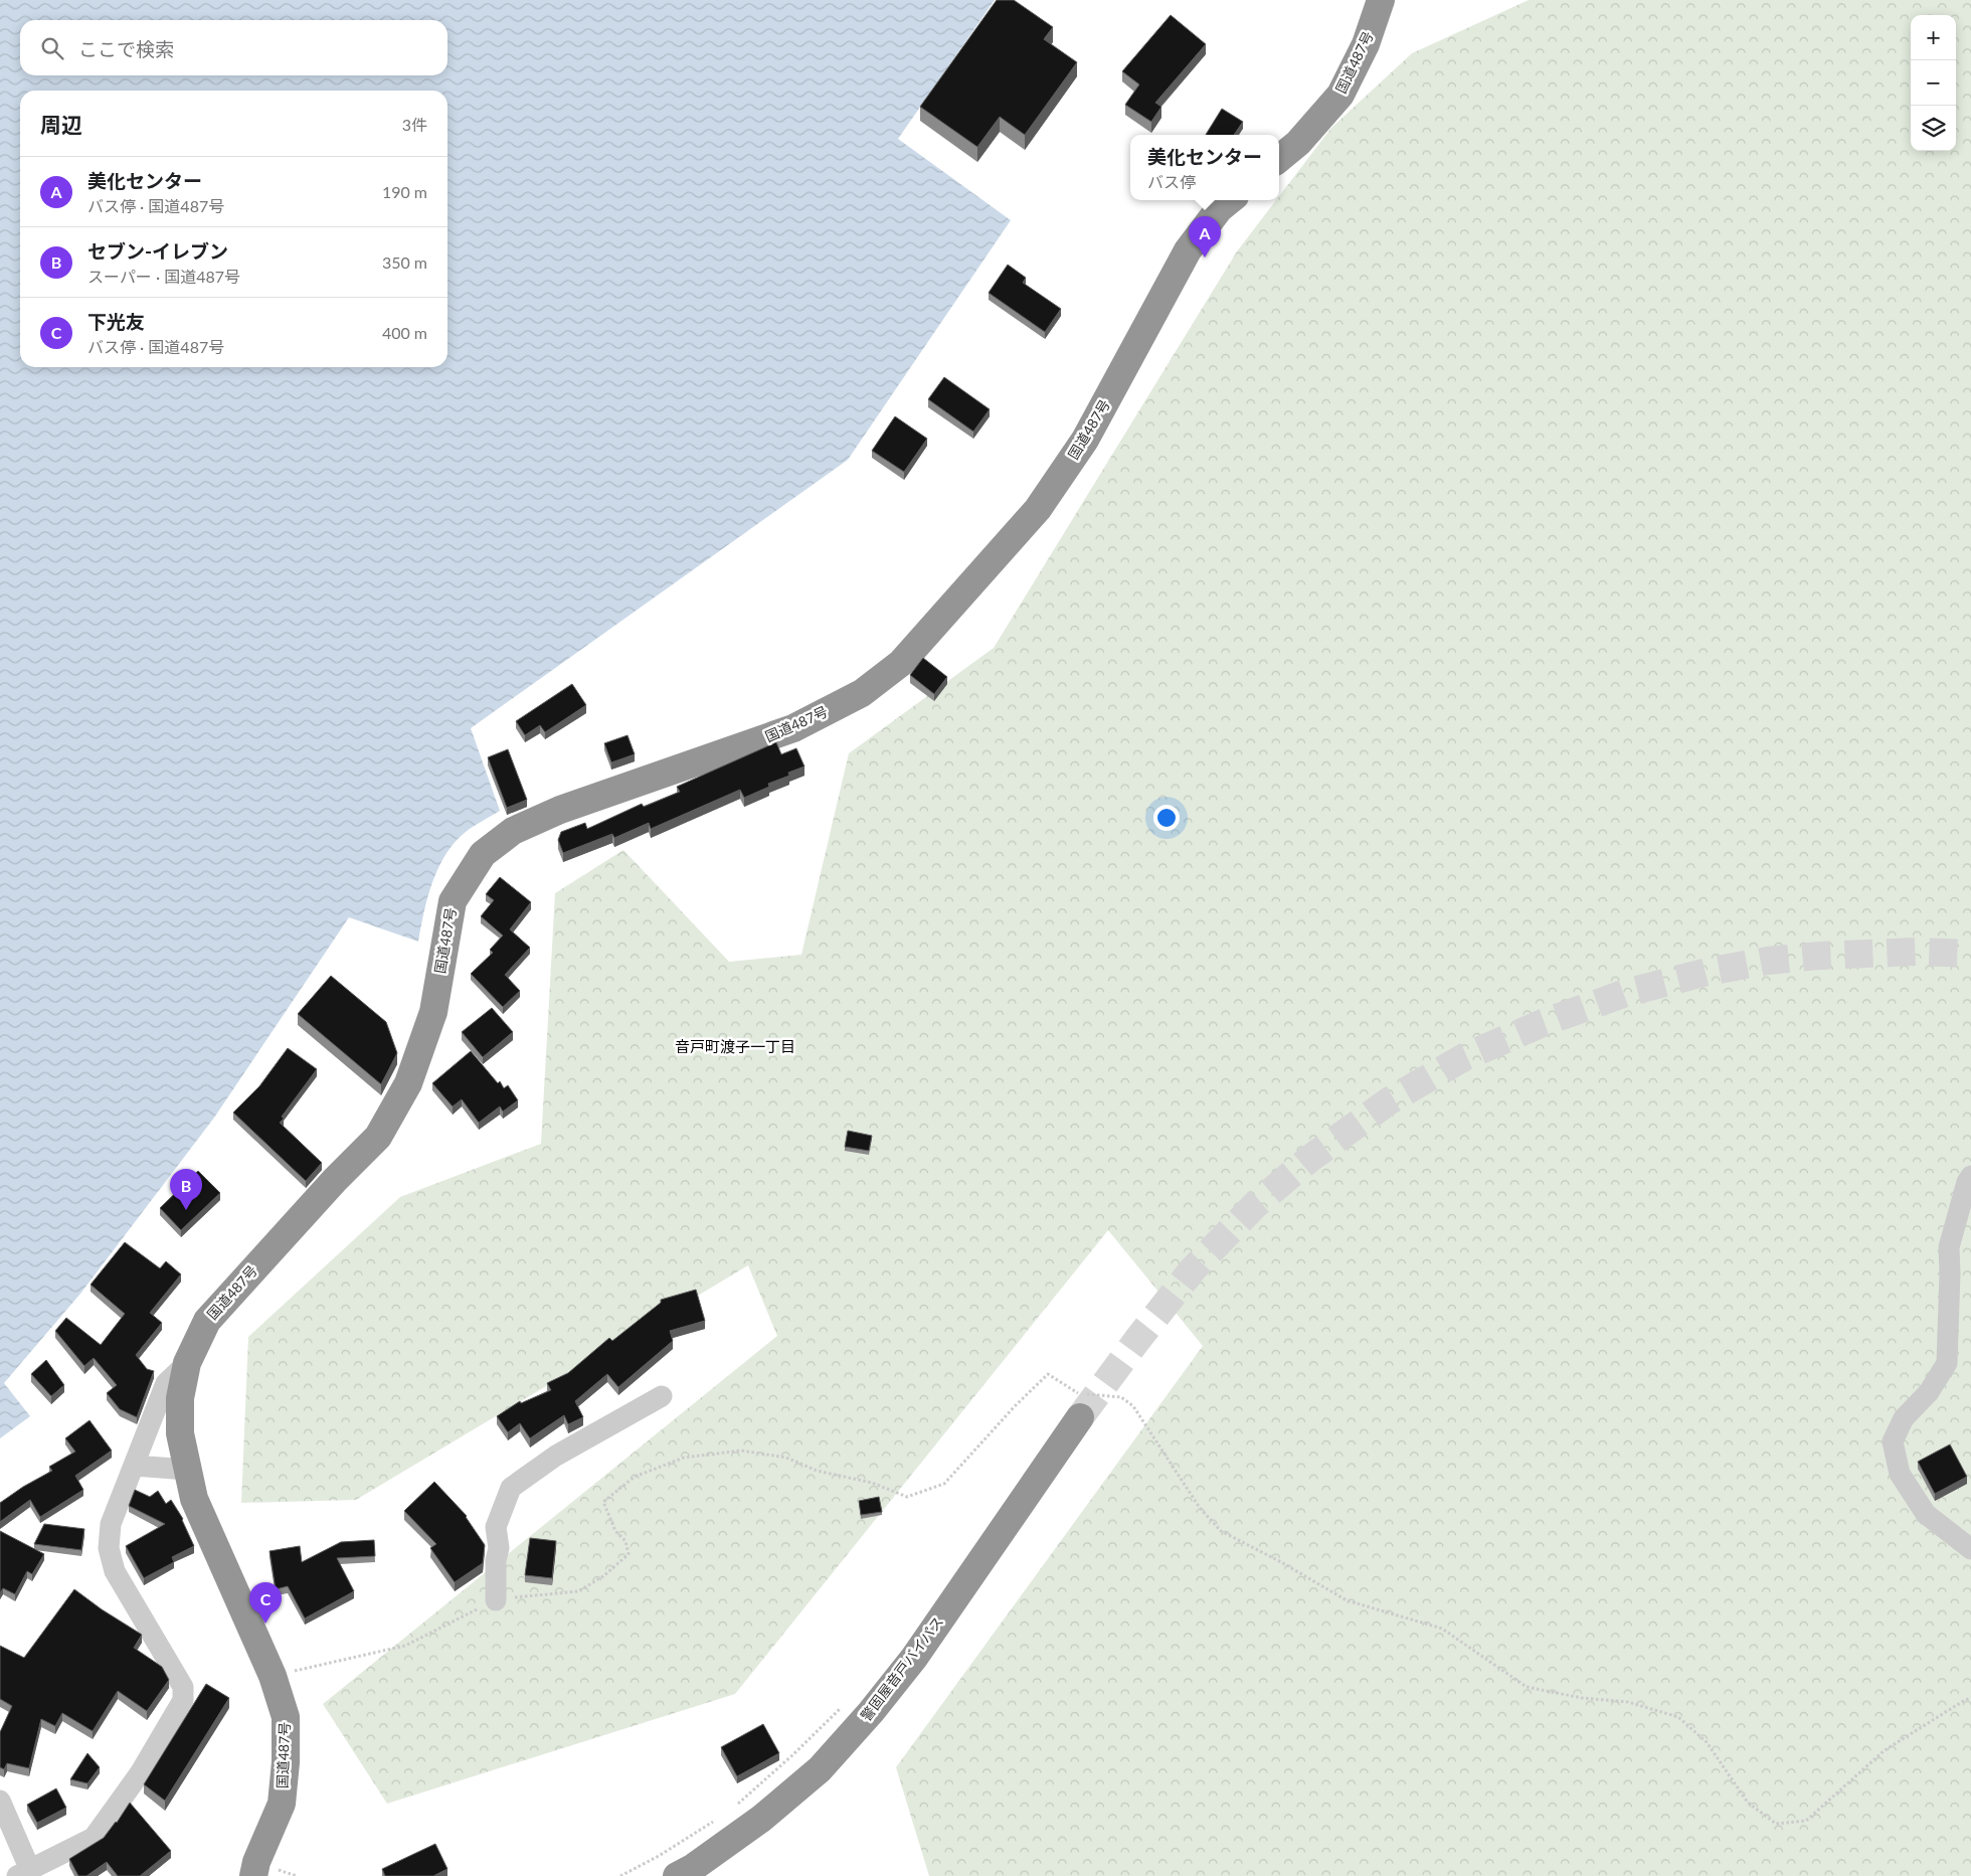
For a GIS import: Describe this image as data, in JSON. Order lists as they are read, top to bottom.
{
  "streets": {
    "highway": ["国道487号", "警固屋音戸バイパス"]
  },
  "districts": ["音戸町渡子一丁目"],
  "page": {
    "map_buttons": ["+", "−"],
    "search": "ここで検索",
    "heading": ["周辺", "3件"],
    "popup": ["美化センター", "バス停"],
    "list": [
      {
        "mark": "A",
        "name": "美化センター",
        "note": "バス停 · 国道487号",
        "value": "190 m"
      },
      {
        "mark": "B",
        "name": "セブン-イレブン",
        "note": "スーパー · 国道487号",
        "value": "350 m"
      },
      {
        "mark": "C",
        "name": "下光友",
        "note": "バス停 · 国道487号",
        "value": "400 m"
      }
    ],
    "pins": ["A", "B", "C"]
  }
}
